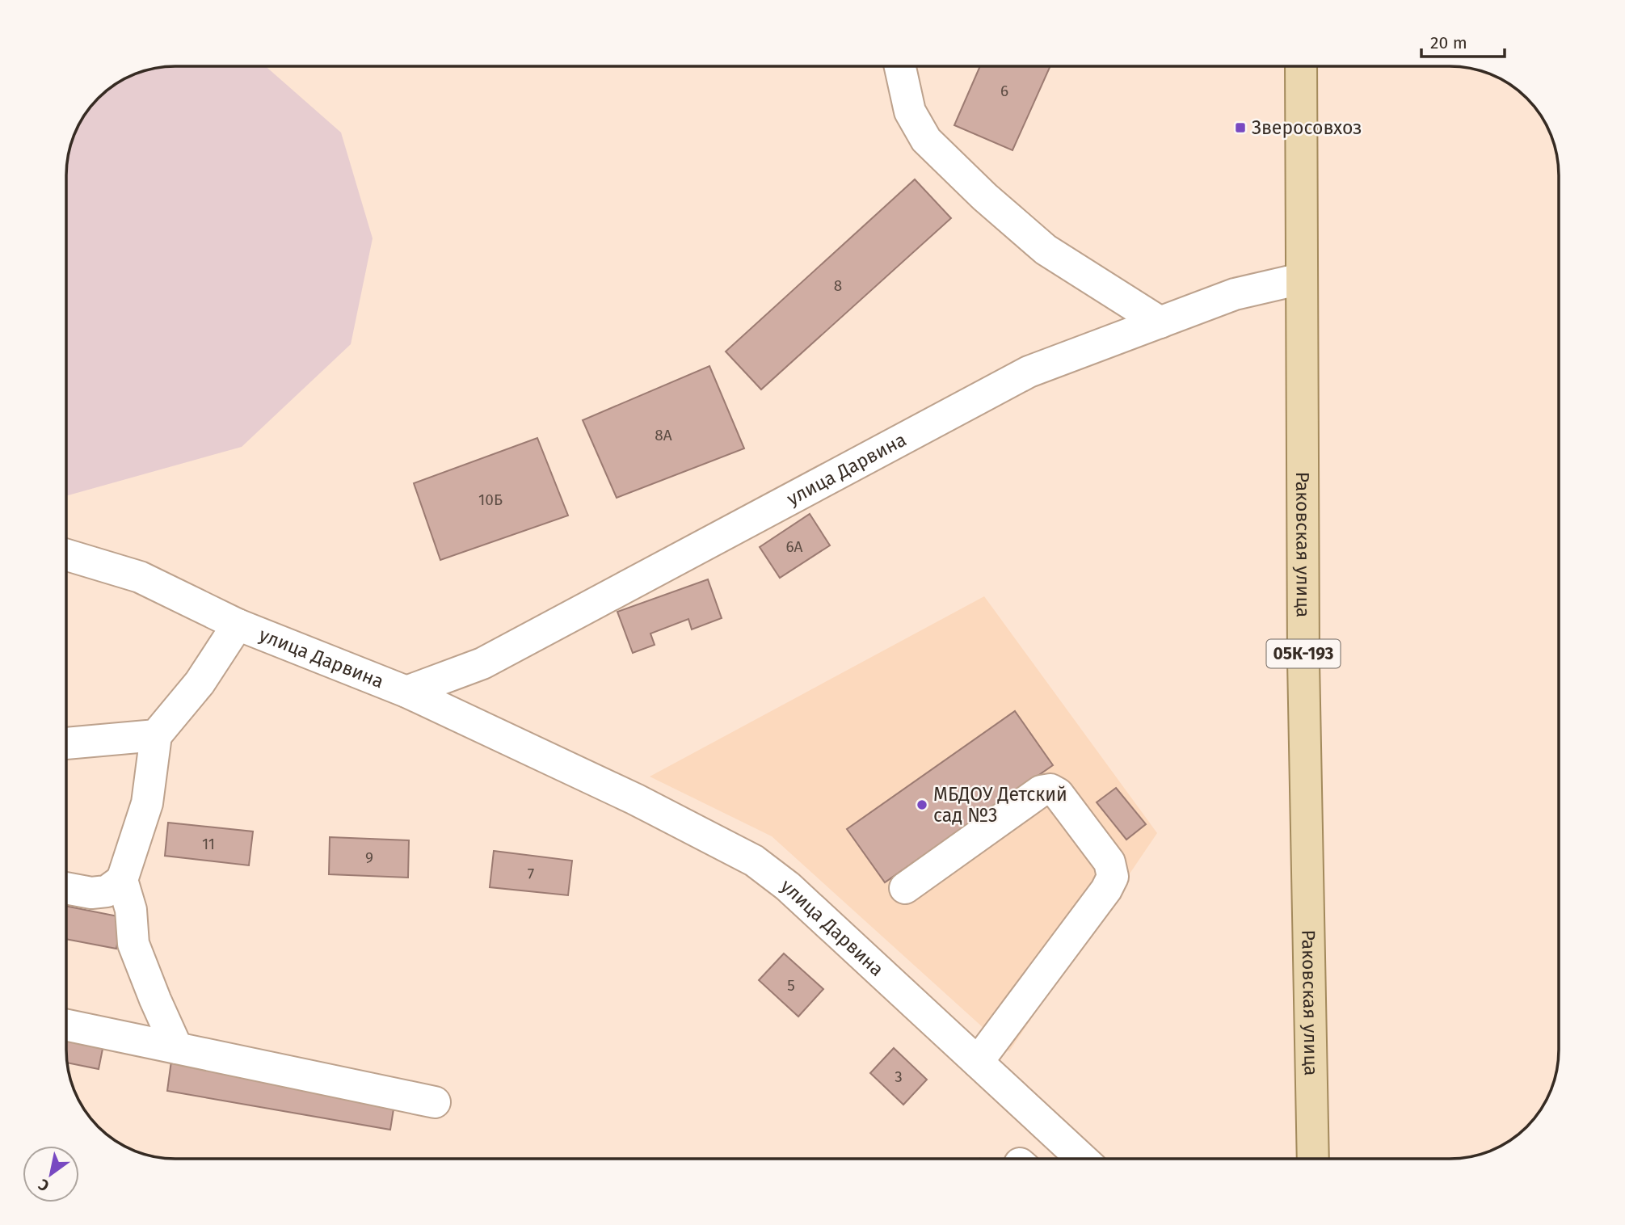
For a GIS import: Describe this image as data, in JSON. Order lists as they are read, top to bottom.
{
  "streets": {
    "main road": ["Раковская улица", "05К-193"],
    "street": ["улица Дарвина"]
  },
  "crossings": [
    ["улица Дарвина", "Раковская улица"]
  ],
  "places": {
    "transit": ["Зверосовхоз"],
    "other": ["МБДОУ Детский сад №3"]
  },
  "house_numbers": [
    "6",
    "8",
    "8А",
    "10Б",
    "6А",
    "11",
    "9",
    "7",
    "5",
    "3"
  ],
  "scale_bar": "20 m",
  "north": "bottom left"
}
